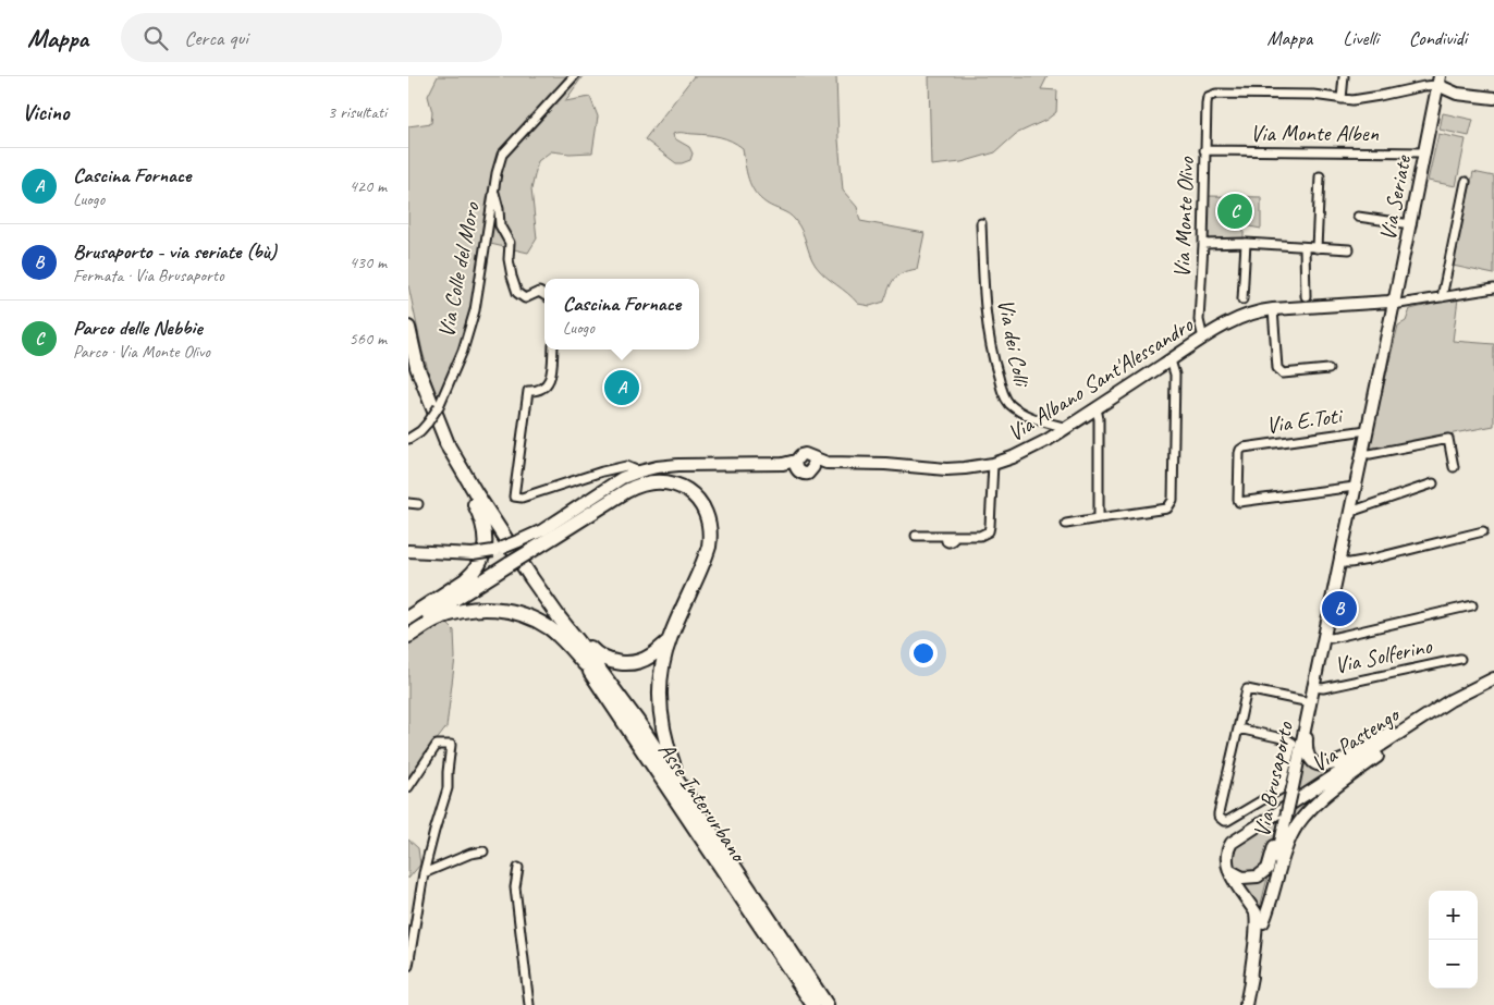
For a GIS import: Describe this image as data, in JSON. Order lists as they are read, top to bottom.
{
  "streets": {
    "highway": ["Asse Interurbano"],
    "street": [
      "Via Monte Alben",
      "Via Seriate",
      "Via Monte Olivo",
      "Via Colle del Moro",
      "Via dei Colli",
      "Via Albano Sant'Alessandro",
      "Via E.Toti",
      "Via Solferino",
      "Via Pastengo",
      "Via Brusaporto"
    ]
  },
  "crossings": [
    ["Via Monte Alben", "Via Seriate"],
    ["Via Monte Alben", "Via Monte Olivo"],
    ["Via Seriate", "Via Albano Sant'Alessandro"],
    ["Via Seriate", "Via Brusaporto"],
    ["Via Monte Olivo", "Via Albano Sant'Alessandro"],
    ["Via dei Colli", "Via Albano Sant'Alessandro"],
    ["Via E.Toti", "Via Brusaporto"],
    ["Via Solferino", "Via Brusaporto"]
  ],
  "page": {
    "header": "Mappa",
    "search": "Cerca qui",
    "nav": ["Mappa", "Livelli", "Condividi"],
    "heading": ["Vicino", "3 risultati"],
    "list": [
      {
        "mark": "A",
        "name": "Cascina Fornace",
        "note": "Luogo",
        "value": "420 m"
      },
      {
        "mark": "B",
        "name": "Brusaporto - via seriate (bù)",
        "note": "Fermata · Via Brusaporto",
        "value": "430 m"
      },
      {
        "mark": "C",
        "name": "Parco delle Nebbie",
        "note": "Parco · Via Monte Olivo",
        "value": "560 m"
      }
    ],
    "pins": ["C", "A", "B"],
    "popup": ["Cascina Fornace", "Luogo"],
    "map_buttons": ["+", "−"]
  }
}
